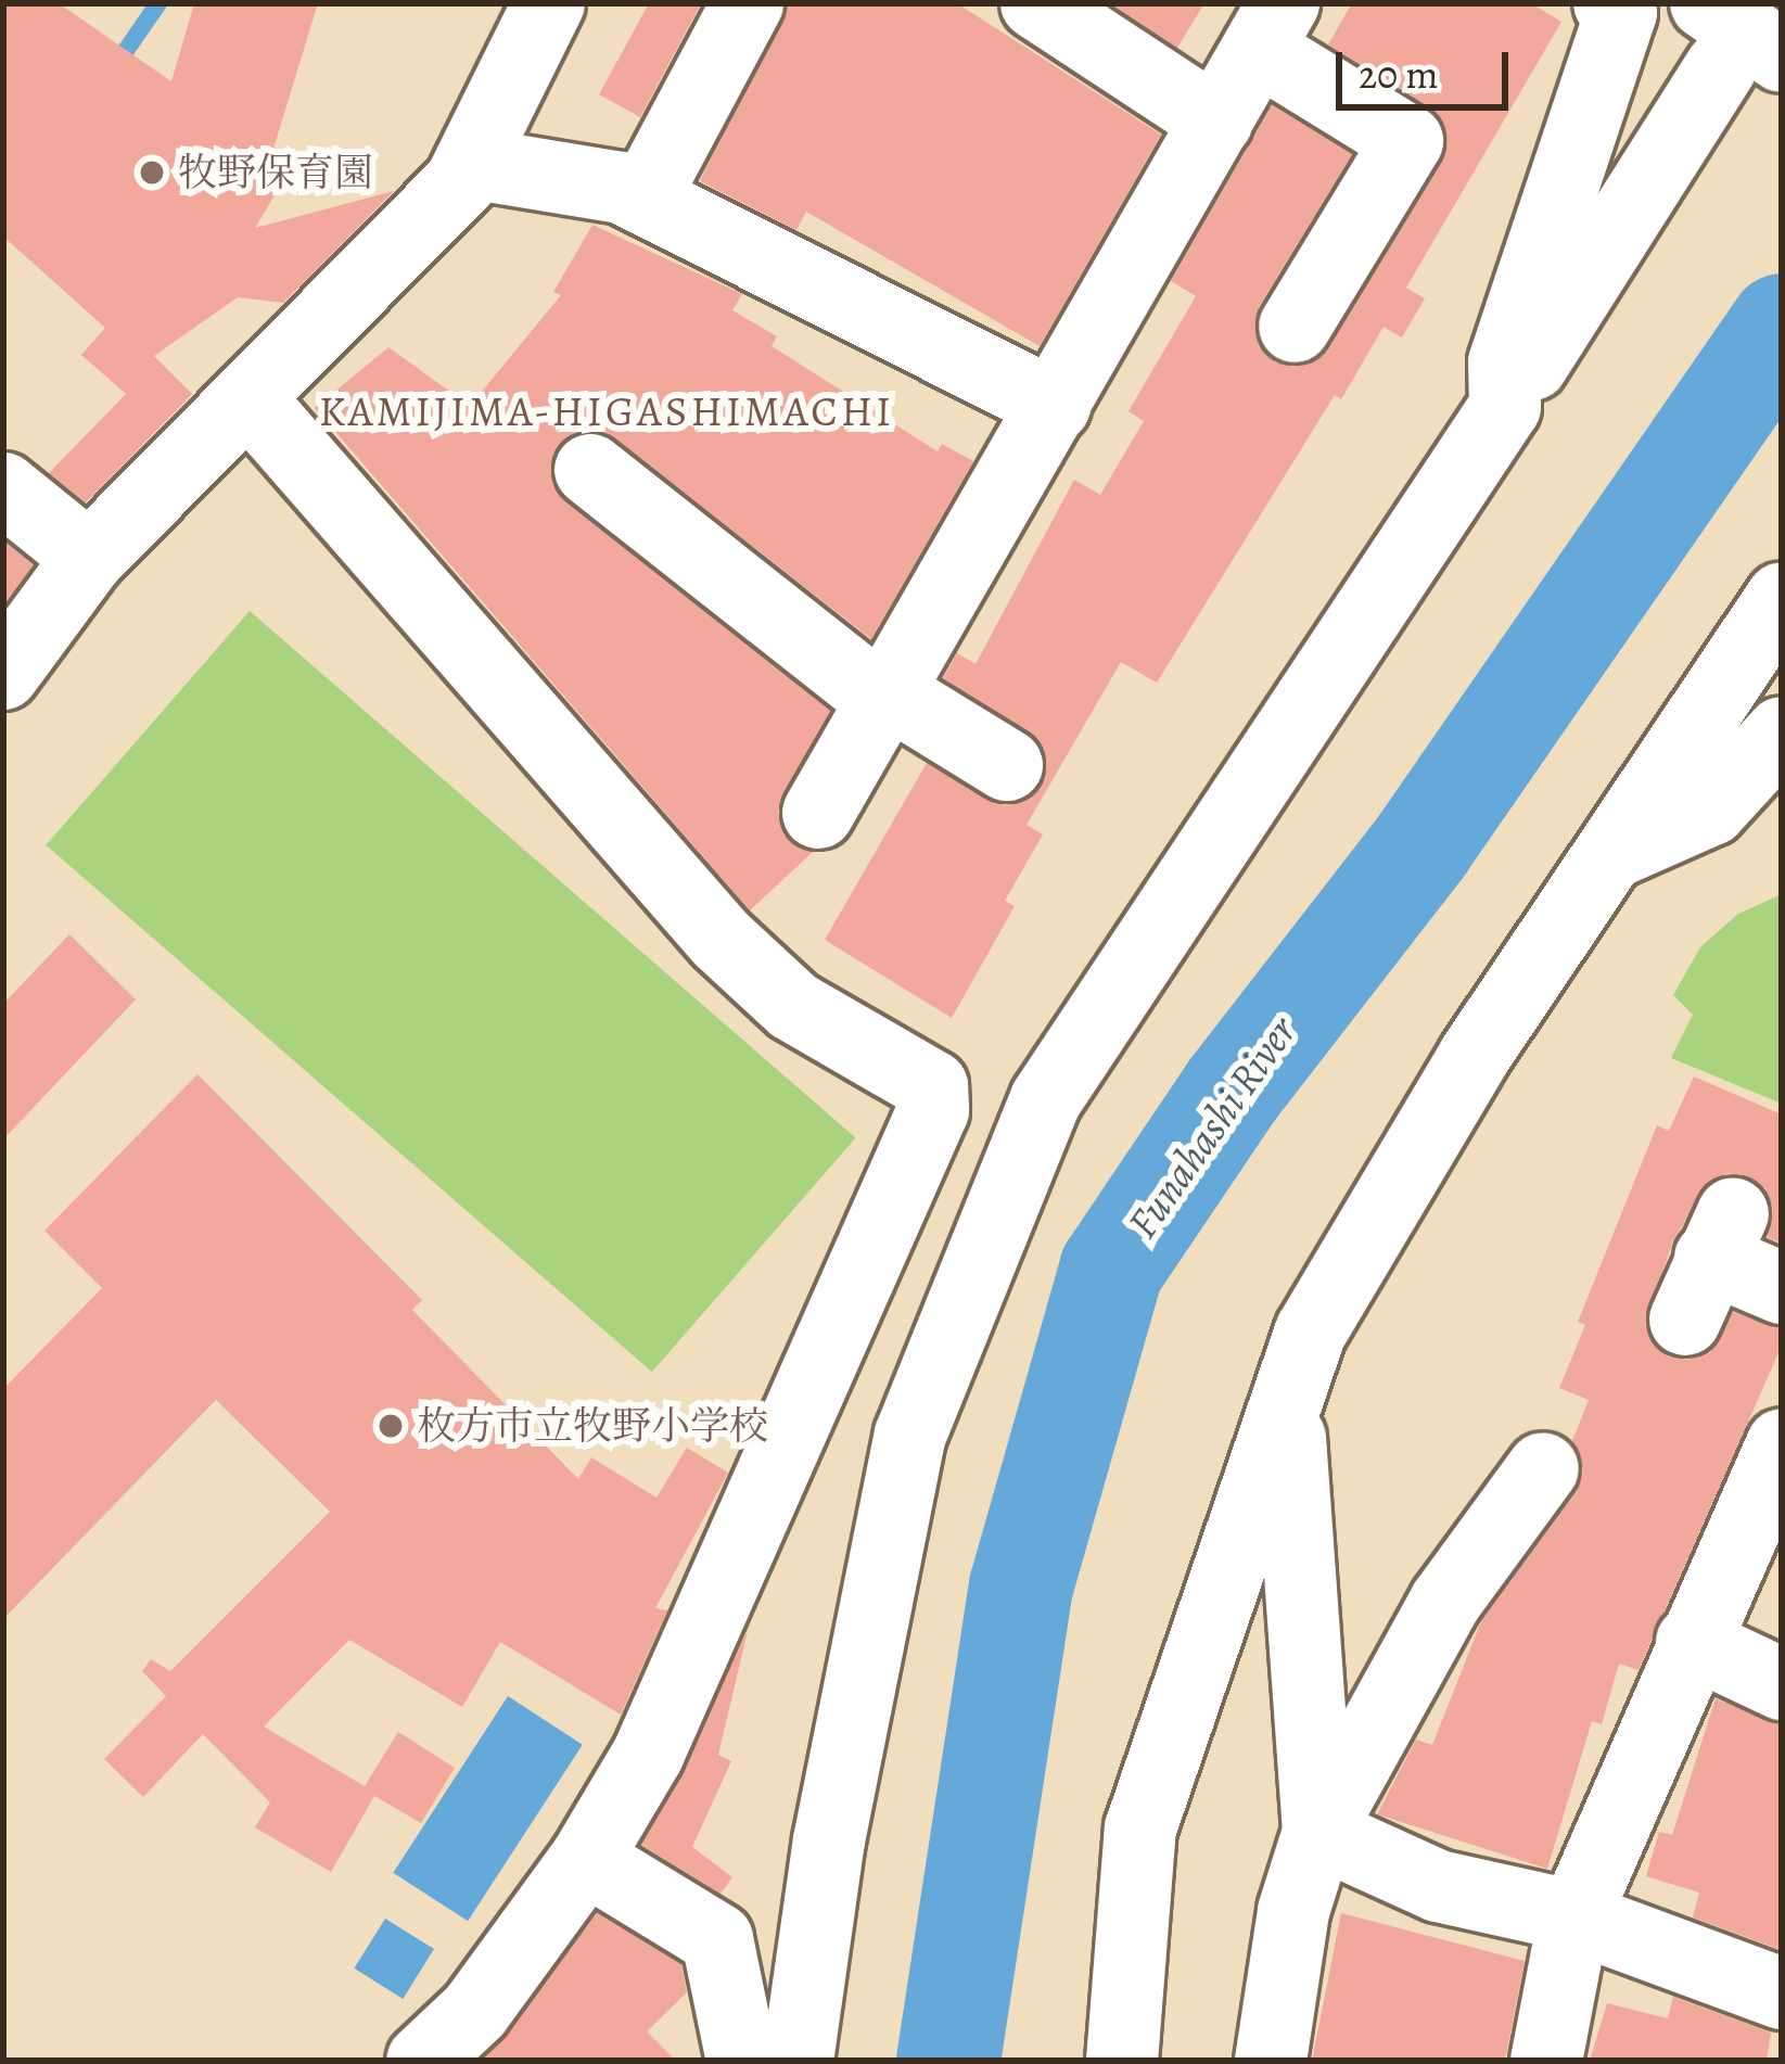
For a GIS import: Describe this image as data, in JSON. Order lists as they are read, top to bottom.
{
  "districts": ["KAMIJIMA-HIGASHIMACHI"],
  "water": ["Funahashi River"],
  "places": ["牧野保育園", "枚方市立牧野小学校"],
  "scale_bar": "20 m"
}
